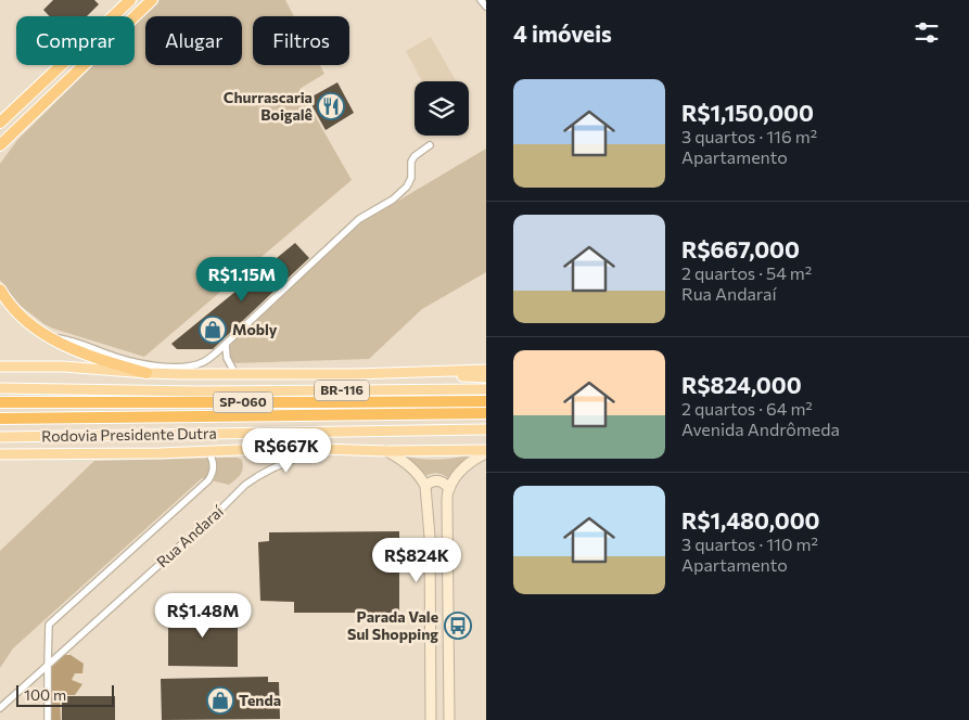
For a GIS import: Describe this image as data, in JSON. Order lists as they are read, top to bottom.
{
  "streets": {
    "highway": ["SP-060", "Rodovia Presidente Dutra"],
    "main road": ["BR-116"],
    "street": ["Rua Andaraí"]
  },
  "places": {
    "restaurant": ["Churrascaria Boigalê"],
    "shop": ["Mobly", "Tenda"],
    "bus stop": ["Parada Vale Sul Shopping"]
  },
  "scale_bar": "100 m",
  "page": {
    "heading": "4 imóveis",
    "chip": ["Comprar", "Alugar", "Filtros"],
    "list": [
      {
        "name": "R$1,150,000",
        "note": "3 quartos · 116 m² · Apartamento"
      },
      {
        "name": "R$667,000",
        "note": "2 quartos · 54 m² · Rua Andaraí"
      },
      {
        "name": "R$824,000",
        "note": "2 quartos · 64 m² · Avenida Andrômeda"
      },
      {
        "name": "R$1,480,000",
        "note": "3 quartos · 110 m² · Apartamento"
      }
    ],
    "price": [
      "R$1.15M",
      "R$667K",
      "R$824K",
      "R$1.48M"
    ],
    "scale": "100 m"
  }
}
